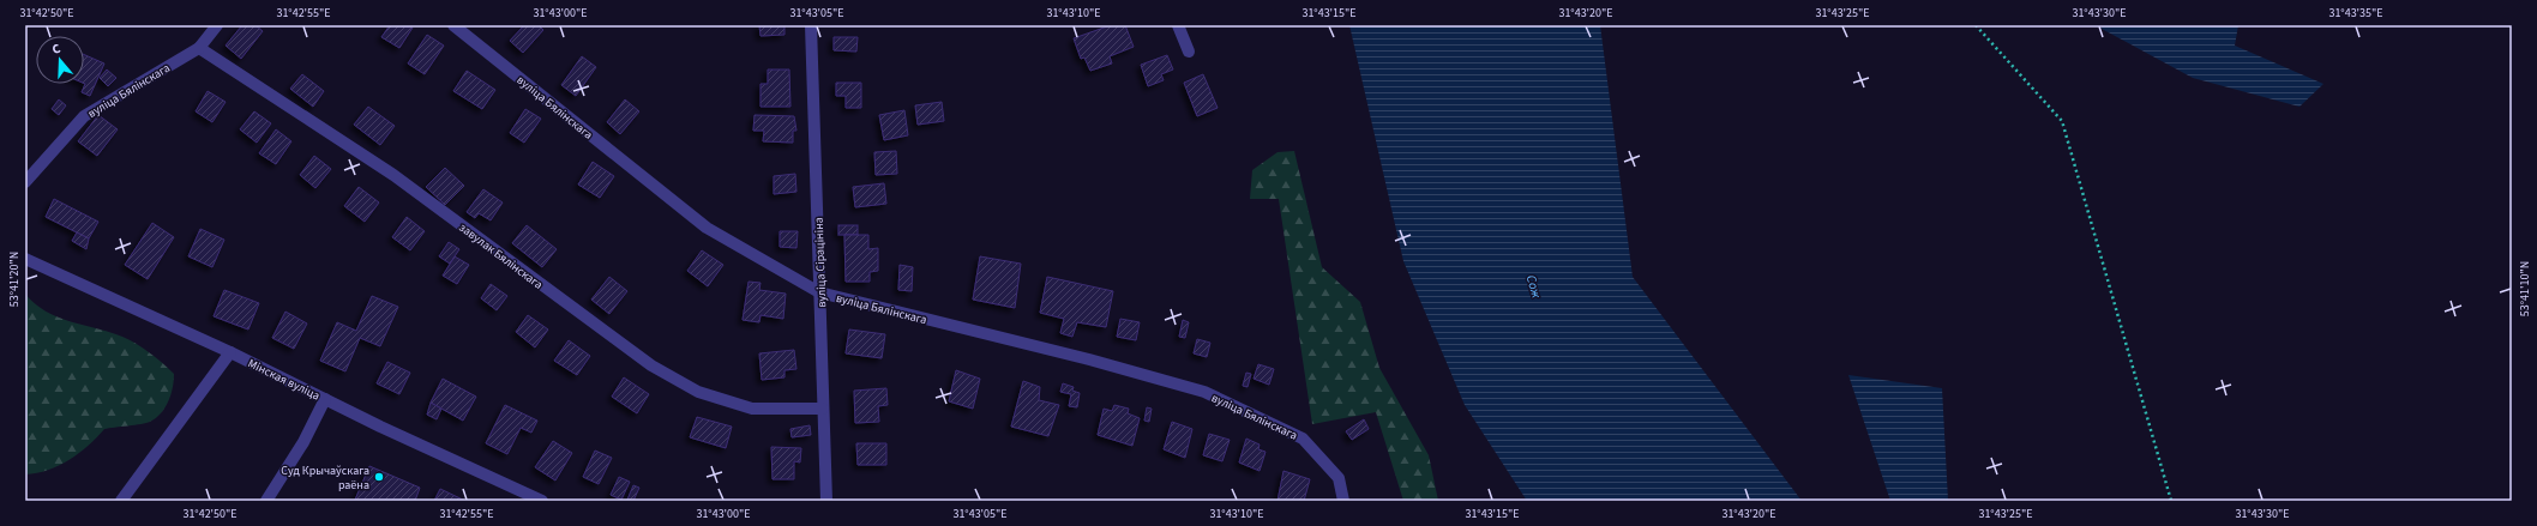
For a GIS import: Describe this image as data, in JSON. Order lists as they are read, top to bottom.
{
  "streets": {
    "street": [
      "вуліца Бялінскага",
      "завулак Бялінскага",
      "вуліца Сірацініна",
      "Мінская вуліца"
    ]
  },
  "crossings": [
    ["вуліца Бялінскага", "завулак Бялінскага"],
    ["вуліца Бялінскага", "вуліца Сірацініна"],
    ["завулак Бялінскага", "вуліца Сірацініна"]
  ],
  "water": ["Сож"],
  "places": ["Суд Крычаўскага раёна"],
  "north": "top",
  "coordinates": [
    "31°42'50\"E",
    "31°42'55\"E",
    "31°43'00\"E",
    "31°43'05\"E",
    "31°43'10\"E",
    "31°43'15\"E",
    "31°43'20\"E",
    "31°43'25\"E",
    "31°43'30\"E",
    "31°43'35\"E",
    "53°41'20\"N",
    "53°41'10\"N"
  ]
}
